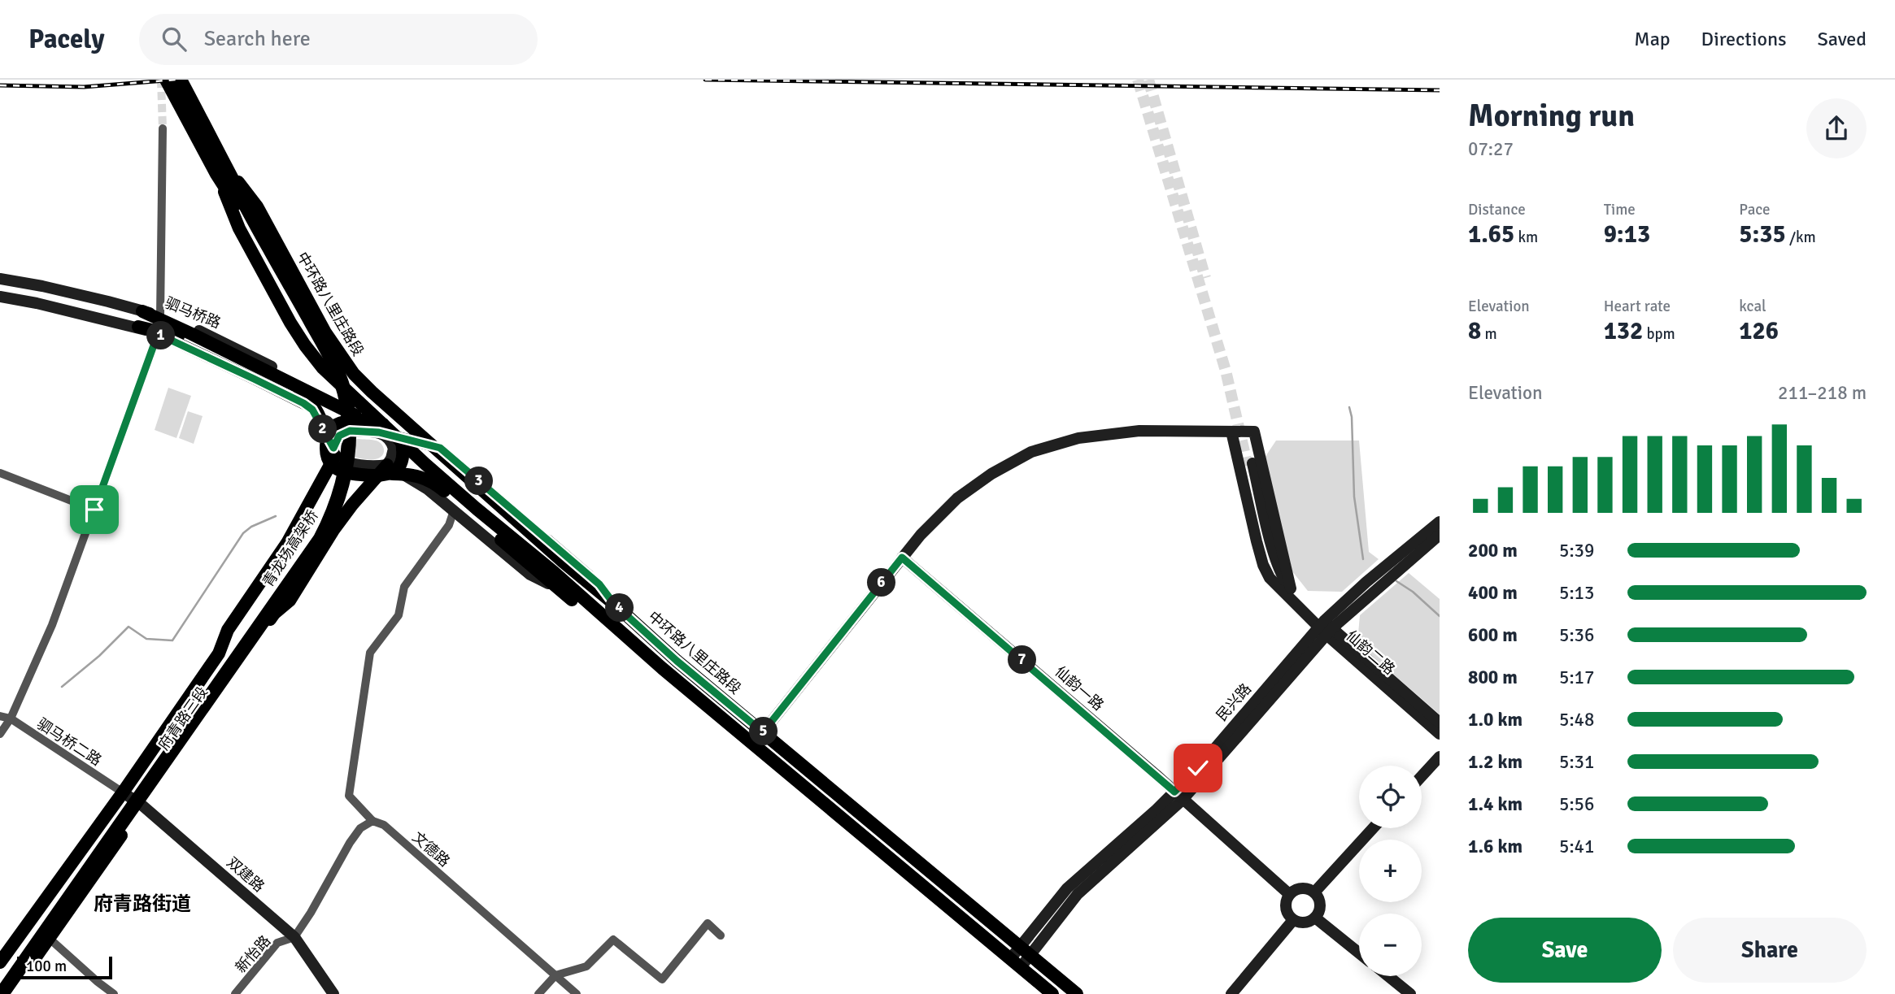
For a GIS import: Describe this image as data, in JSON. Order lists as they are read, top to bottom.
{
  "streets": {
    "highway": ["青龙场高架桥"],
    "main road": ["中环路八里庄路段", "府青路三段"],
    "street": [
      "驷马桥路",
      "仙韵二路",
      "仙韵一路",
      "民兴路",
      "驷马桥二路",
      "文德路",
      "双建路",
      "新怡路"
    ]
  },
  "crossings": [
    ["中环路八里庄路段", "青龙场高架桥"],
    ["中环路八里庄路段", "民兴路"],
    ["驷马桥路", "府青路三段"],
    ["青龙场高架桥", "府青路三段"],
    ["仙韵二路", "民兴路"],
    ["仙韵一路", "民兴路"],
    ["府青路三段", "驷马桥二路"],
    ["府青路三段", "双建路"],
    ["驷马桥二路", "双建路"],
    ["双建路", "新怡路"]
  ],
  "districts": ["府青路街道"],
  "scale_bar": "100 m",
  "page": {
    "header": "Pacely",
    "search": "Search here",
    "nav": ["Map", "Directions", "Saved"],
    "heading": ["Morning run", "07:27"],
    "stats": [
      ["Distance", "1.65 km"],
      ["Time", "9:13"],
      ["Pace", "5:35 /km"],
      ["Elevation", "8 m"],
      ["Heart rate", "132 bpm"],
      ["kcal", "126"]
    ],
    "pins": [
      "1",
      "2",
      "3",
      "6",
      "4",
      "7",
      "5"
    ],
    "chart": ["Elevation", "211–218 m"],
    "list": [
      {
        "name": "200 m",
        "note": "5:39"
      },
      {
        "name": "400 m",
        "note": "5:13"
      },
      {
        "name": "600 m",
        "note": "5:36"
      },
      {
        "name": "800 m",
        "note": "5:17"
      },
      {
        "name": "1.0 km",
        "note": "5:48"
      },
      {
        "name": "1.2 km",
        "note": "5:31"
      },
      {
        "name": "1.4 km",
        "note": "5:56"
      },
      {
        "name": "1.6 km",
        "note": "5:41"
      }
    ],
    "map_buttons": ["+", "−"],
    "buttons": ["Save", "Share"],
    "scale": "100 m"
  }
}
